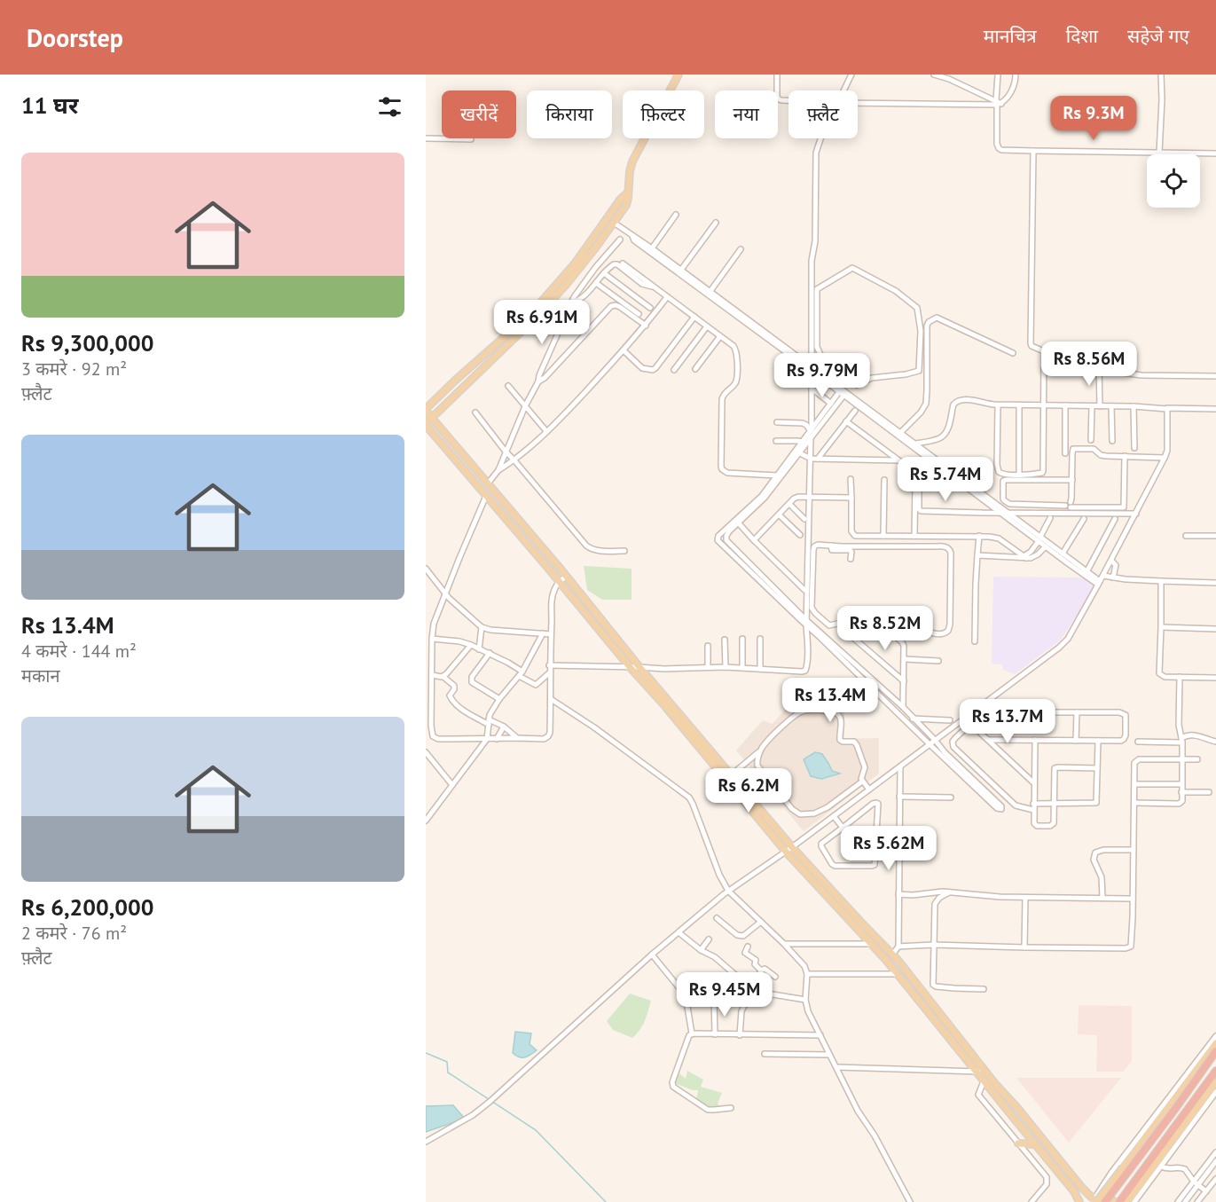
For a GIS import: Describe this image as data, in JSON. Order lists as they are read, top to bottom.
{
  "page": {
    "header": "Doorstep",
    "nav": ["मानचित्र", "दिशा", "सहेजे गए"],
    "heading": "11 घर",
    "chip": [
      "खरीदें",
      "किराया",
      "फ़िल्टर",
      "नया",
      "फ़्लैट"
    ],
    "price": [
      "Rs 9.3M",
      "Rs 6.91M",
      "Rs 8.56M",
      "Rs 9.79M",
      "Rs 5.74M",
      "Rs 8.52M",
      "Rs 13.4M",
      "Rs 13.7M",
      "Rs 6.2M",
      "Rs 5.62M",
      "Rs 9.45M"
    ],
    "list": [
      {
        "name": "Rs 9,300,000",
        "note": "3 कमरे · 92 m² · फ़्लैट"
      },
      {
        "name": "Rs 13.4M",
        "note": "4 कमरे · 144 m² · मकान"
      },
      {
        "name": "Rs 6,200,000",
        "note": "2 कमरे · 76 m² · फ़्लैट"
      }
    ]
  }
}
